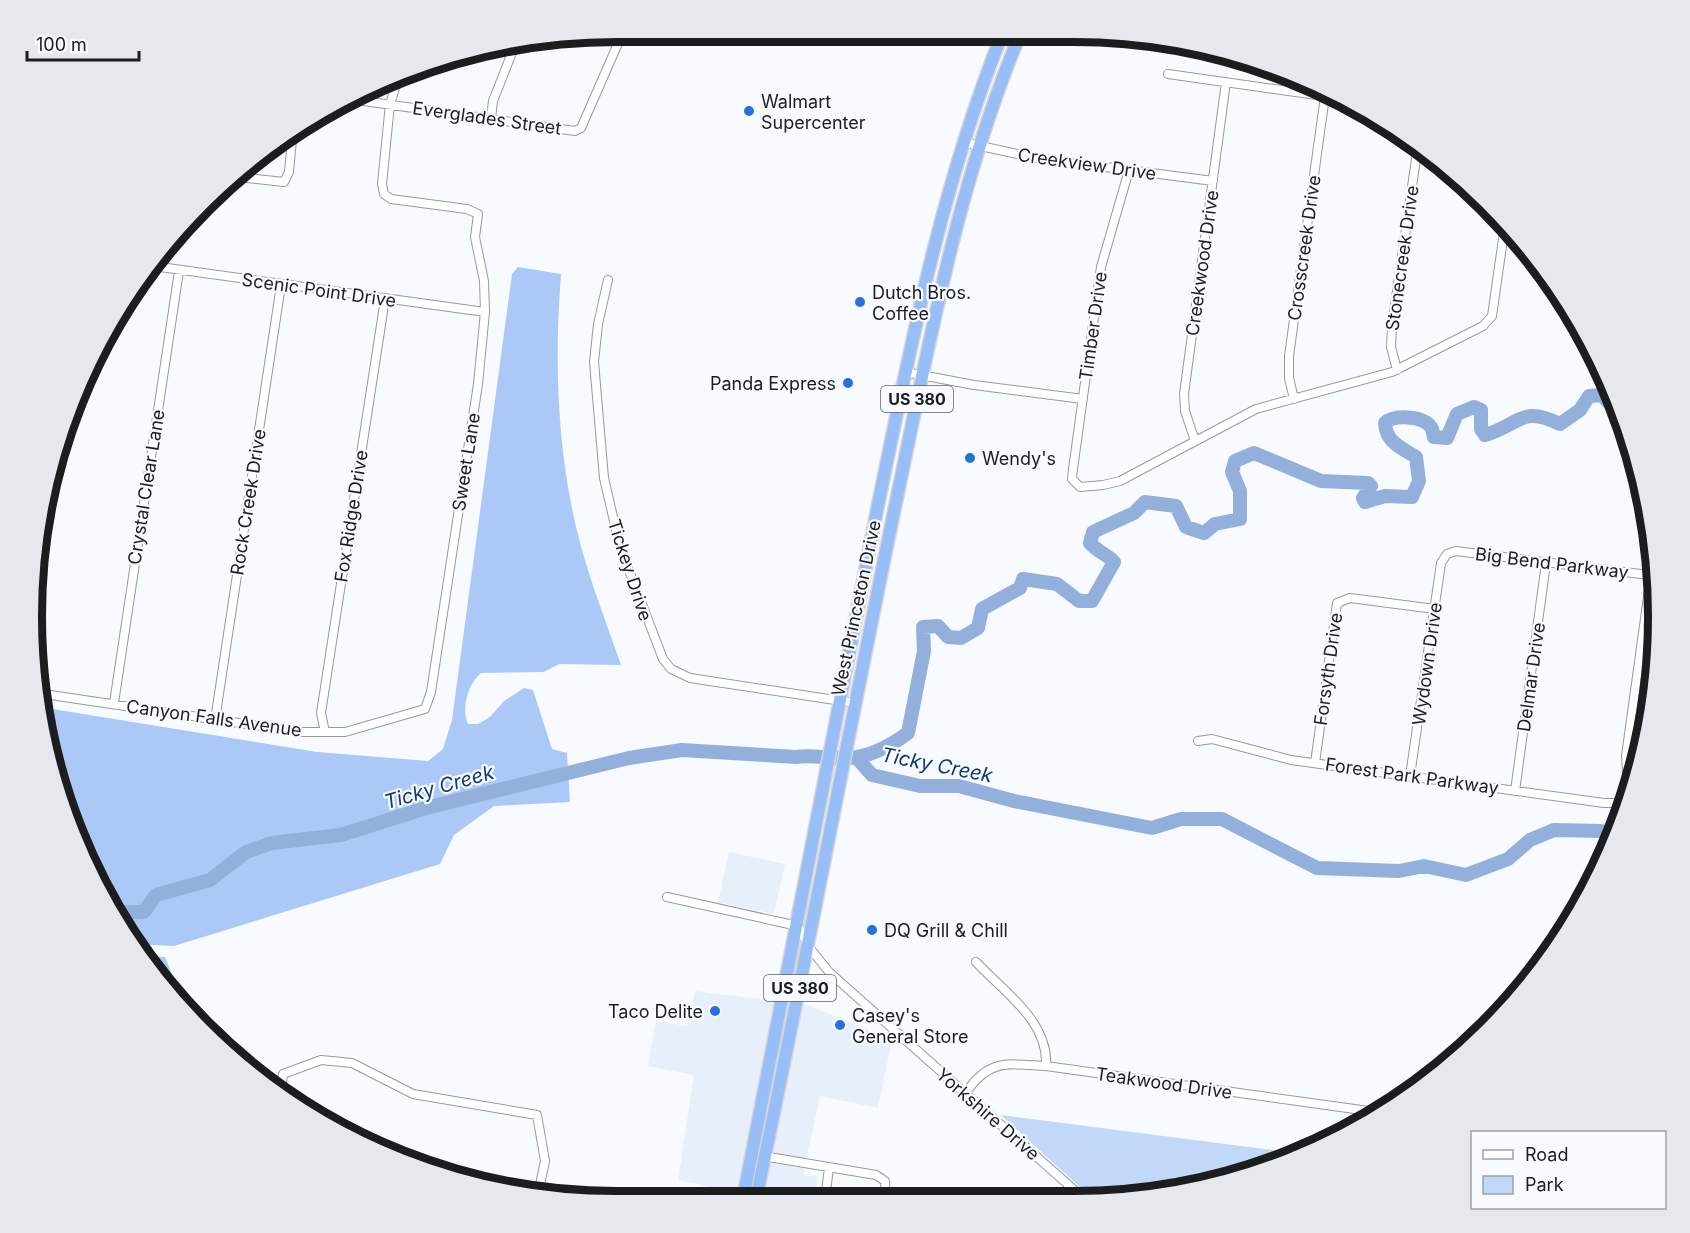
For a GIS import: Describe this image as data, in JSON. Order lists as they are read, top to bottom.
{
  "streets": {
    "highway": ["US 380", "West Princeton Drive"],
    "street": [
      "Everglades Street",
      "Creekview Drive",
      "Crosscreek Drive",
      "Stonecreek Drive",
      "Creekwood Drive",
      "Scenic Point Drive",
      "Timber Drive",
      "Sweet Lane",
      "Crystal Clear Lane",
      "Rock Creek Drive",
      "Fox Ridge Drive",
      "Big Bend Parkway",
      "Tickey Drive",
      "Wydown Drive",
      "Forsyth Drive",
      "Delmar Drive",
      "Canyon Falls Avenue",
      "Forest Park Parkway",
      "Teakwood Drive",
      "Yorkshire Drive"
    ]
  },
  "crossings": [
    ["Everglades Street", "Sweet Lane"],
    ["Creekview Drive", "Creekwood Drive"],
    ["Creekview Drive", "Timber Drive"],
    ["Creekview Drive", "West Princeton Drive"],
    ["Creekwood Drive", "Timber Drive"],
    ["Scenic Point Drive", "Sweet Lane"],
    ["Scenic Point Drive", "Crystal Clear Lane"],
    ["Scenic Point Drive", "Rock Creek Drive"],
    ["Scenic Point Drive", "Fox Ridge Drive"],
    ["Sweet Lane", "Canyon Falls Avenue"],
    ["Crystal Clear Lane", "Canyon Falls Avenue"],
    ["Rock Creek Drive", "Canyon Falls Avenue"],
    ["Fox Ridge Drive", "Canyon Falls Avenue"],
    ["Big Bend Parkway", "Wydown Drive"],
    ["Big Bend Parkway", "Delmar Drive"],
    ["Tickey Drive", "West Princeton Drive"],
    ["West Princeton Drive", "Yorkshire Drive"],
    ["Wydown Drive", "Forsyth Drive"],
    ["Wydown Drive", "Forest Park Parkway"],
    ["Forsyth Drive", "Forest Park Parkway"],
    ["Delmar Drive", "Forest Park Parkway"],
    ["Teakwood Drive", "Yorkshire Drive"]
  ],
  "water": ["Ticky Creek"],
  "places": [
    "Walmart Supercenter",
    "Dutch Bros. Coffee",
    "Panda Express",
    "Wendy's",
    "DQ Grill & Chill",
    "Taco Delite",
    "Casey's General Store"
  ],
  "legend": ["Road", "Park"],
  "scale_bar": "100 m"
}
